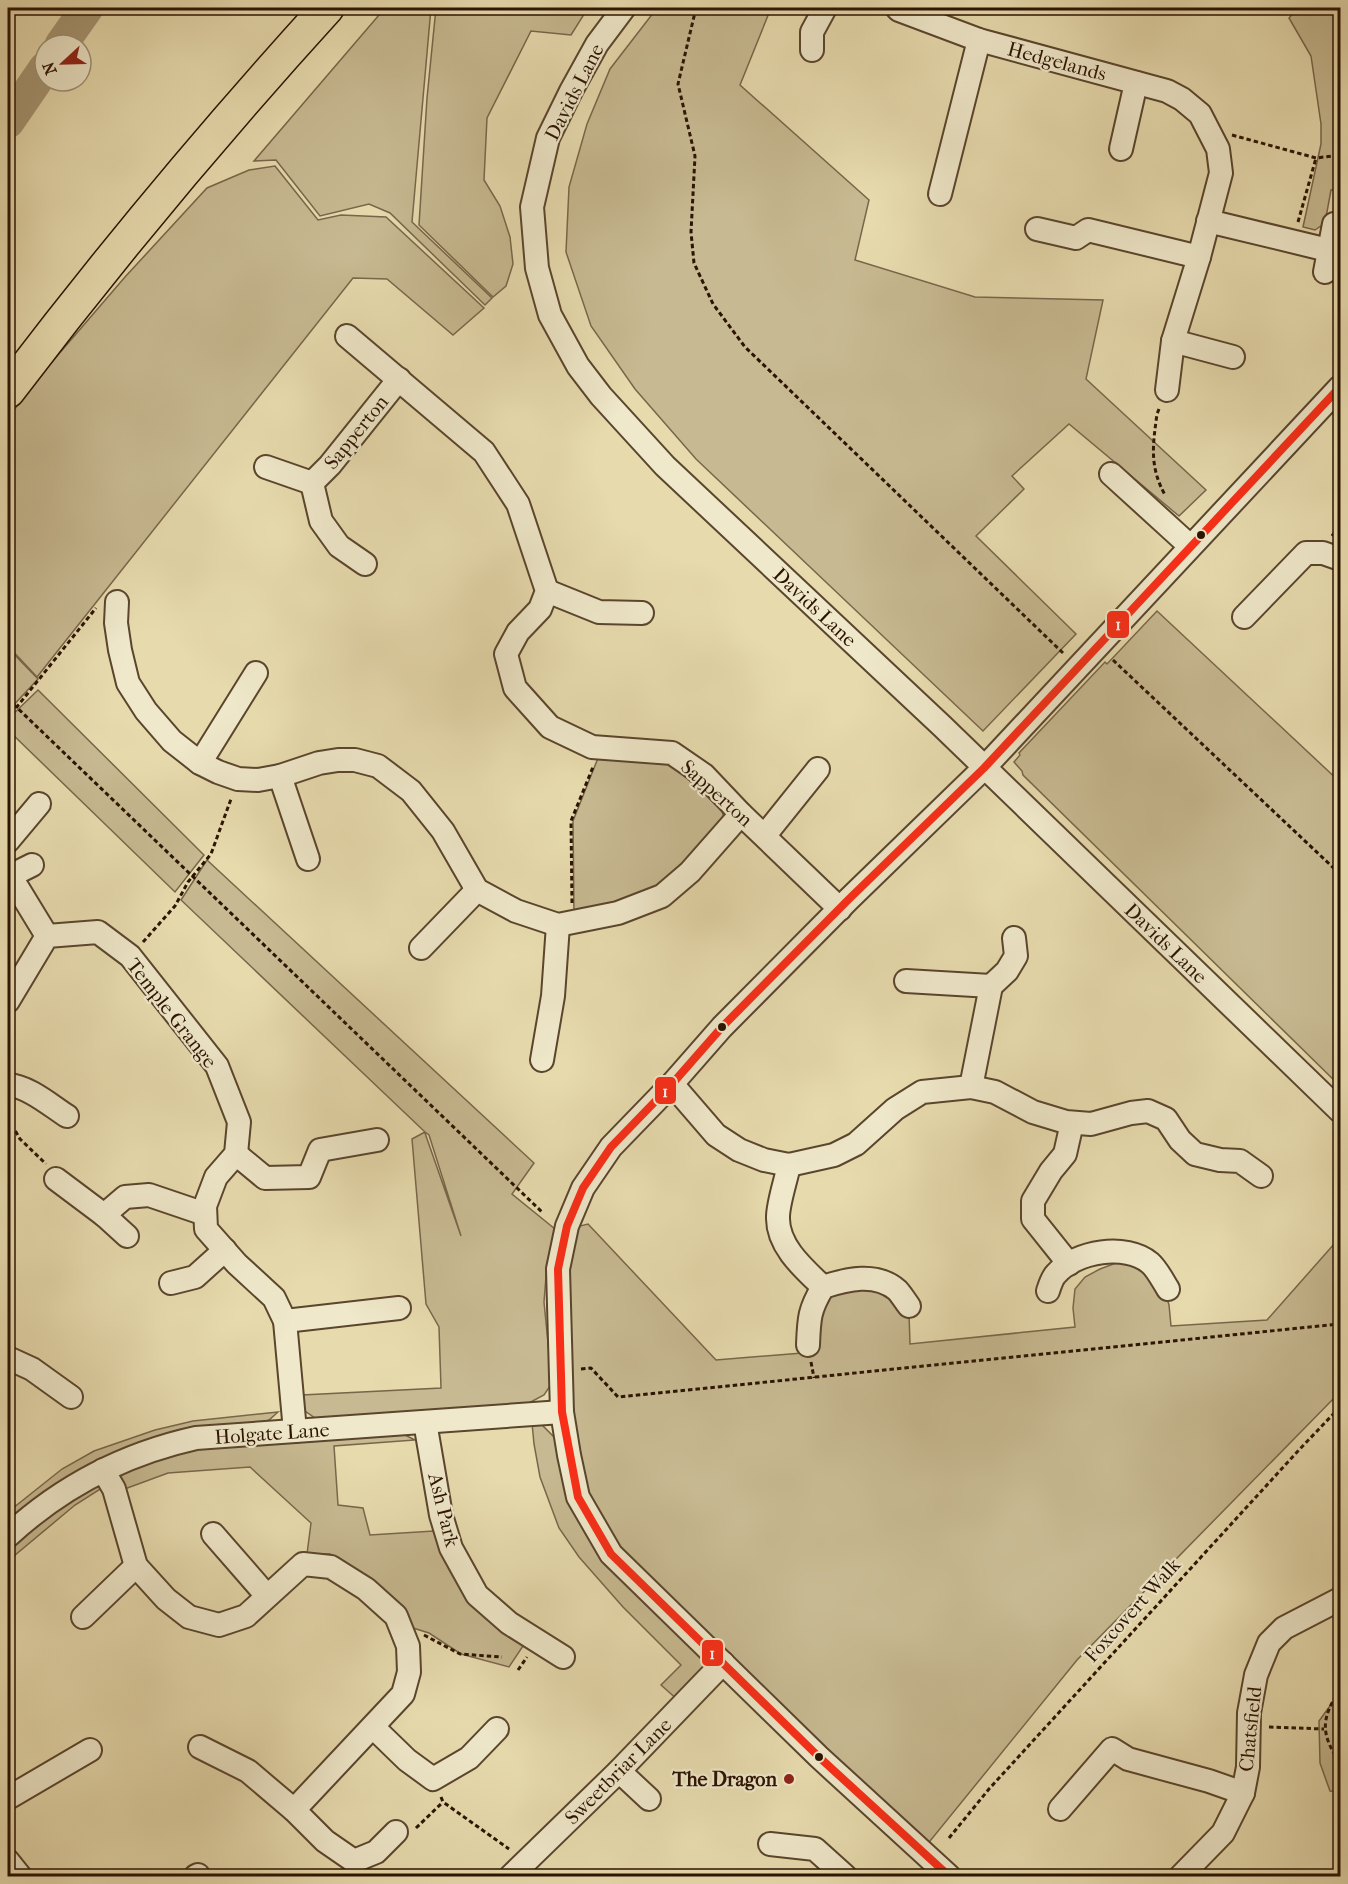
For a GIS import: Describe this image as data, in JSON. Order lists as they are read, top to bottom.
{
  "streets": {
    "street": [
      "Hedgelands",
      "Davids Lane",
      "Sapperton",
      "Temple Grange",
      "Holgate Lane",
      "Ash Park",
      "Chatsfield",
      "Sweetbriar Lane"
    ],
    "path": ["Foxcovert Walk"]
  },
  "crossings": [
    ["Holgate Lane", "Ash Park"]
  ],
  "places": ["The Dragon"],
  "lines": ["transit line 1"],
  "north": "left"
}
